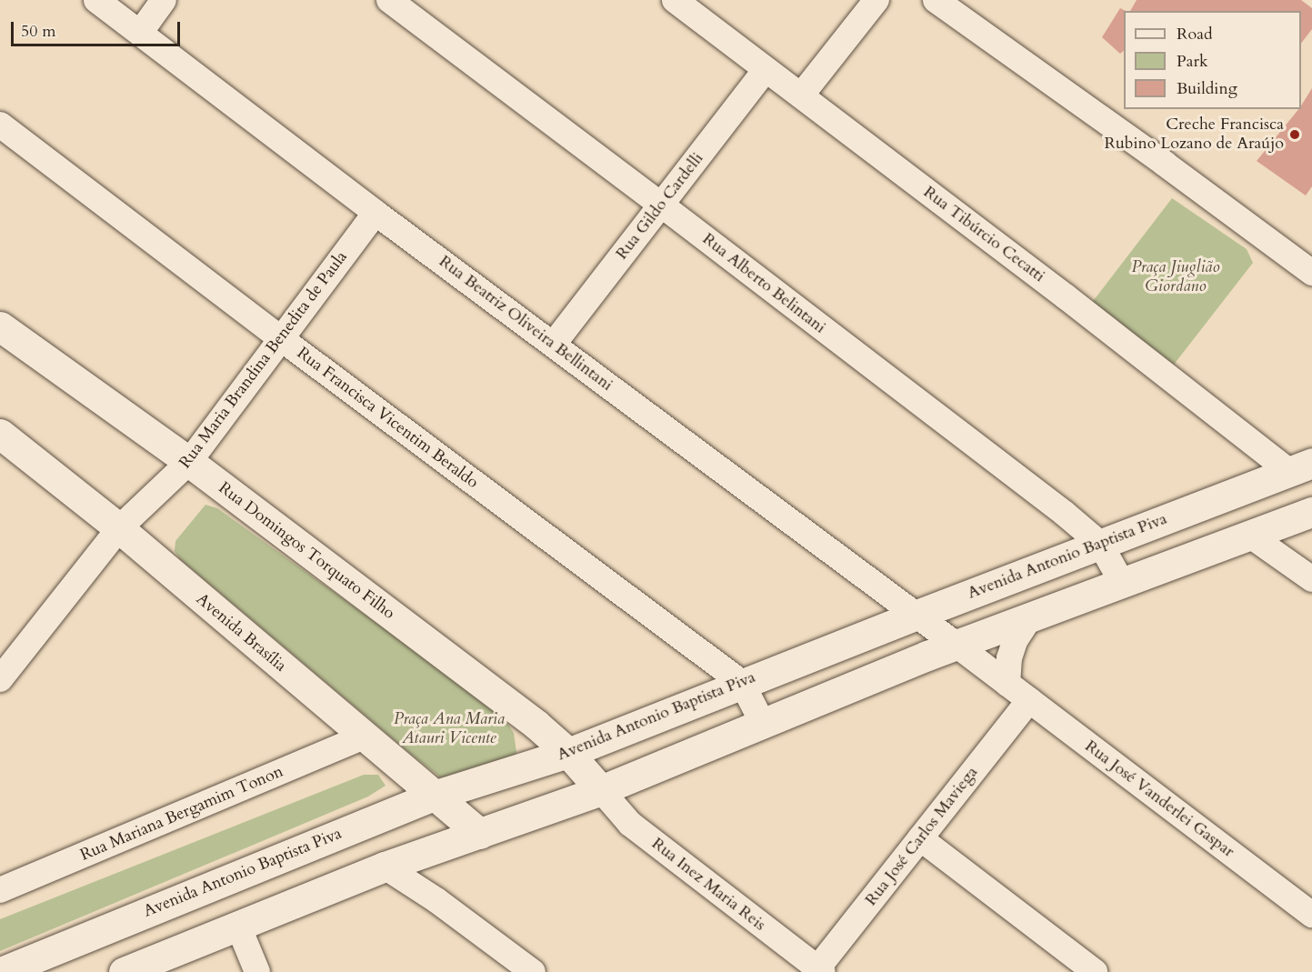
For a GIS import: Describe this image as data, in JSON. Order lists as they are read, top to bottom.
{
  "streets": {
    "main road": ["Rua Domingos Torquato Filho", "Avenida Antonio Baptista Piva", "Avenida Brasília"],
    "street": [
      "Rua Gildo Cardelli",
      "Rua Tibúrcio Cecatti",
      "Rua Alberto Belintani",
      "Rua Beatriz Oliveira Bellintani",
      "Rua Maria Brandina Benedita de Paula",
      "Rua Francisca Vicentim Beraldo",
      "Rua José Vanderlei Gaspar",
      "Rua Mariana Bergamim Tonon",
      "Rua José Carlos Maviega",
      "Rua Inez Maria Reis"
    ]
  },
  "crossings": [
    ["Rua Gildo Cardelli", "Rua Tibúrcio Cecatti"],
    ["Rua Gildo Cardelli", "Rua Alberto Belintani"],
    ["Rua Gildo Cardelli", "Rua Beatriz Oliveira Bellintani"],
    ["Rua Tibúrcio Cecatti", "Avenida Antonio Baptista Piva"],
    ["Rua Alberto Belintani", "Avenida Antonio Baptista Piva"],
    ["Rua Beatriz Oliveira Bellintani", "Rua Maria Brandina Benedita de Paula"],
    ["Rua Beatriz Oliveira Bellintani", "Avenida Antonio Baptista Piva"],
    ["Rua Beatriz Oliveira Bellintani", "Rua José Vanderlei Gaspar"],
    ["Rua Maria Brandina Benedita de Paula", "Rua Francisca Vicentim Beraldo"],
    ["Rua Maria Brandina Benedita de Paula", "Rua Domingos Torquato Filho"],
    ["Rua Maria Brandina Benedita de Paula", "Avenida Brasília"],
    ["Rua Francisca Vicentim Beraldo", "Avenida Antonio Baptista Piva"],
    ["Rua Domingos Torquato Filho", "Avenida Antonio Baptista Piva"],
    ["Rua Domingos Torquato Filho", "Rua Inez Maria Reis"],
    ["Avenida Antonio Baptista Piva", "Avenida Brasília"],
    ["Avenida Brasília", "Rua Mariana Bergamim Tonon"],
    ["Rua José Vanderlei Gaspar", "Rua José Carlos Maviega"],
    ["Rua José Carlos Maviega", "Rua Inez Maria Reis"]
  ],
  "parks": ["Praça Jiuglião Giordano", "Praça Ana Maria Atauri Vicente"],
  "places": ["Creche Francisca Rubino Lozano de Araújo"],
  "legend": ["Road", "Park", "Building"],
  "scale_bar": "50 m"
}
